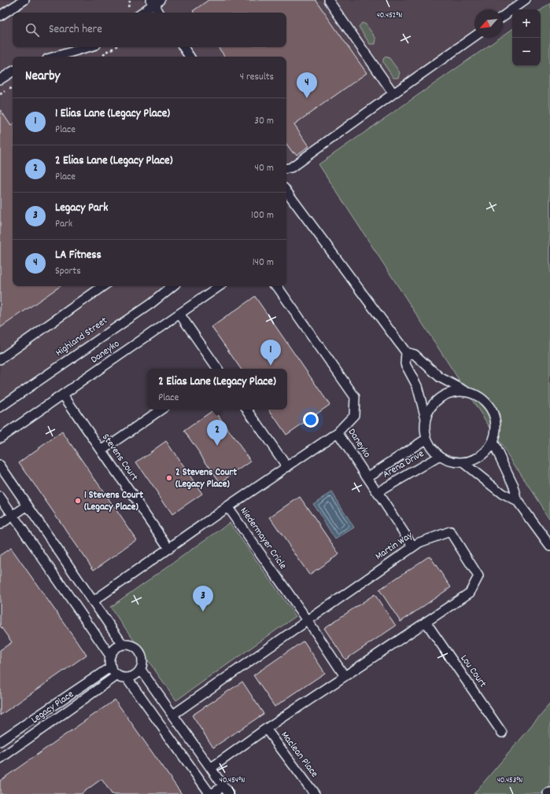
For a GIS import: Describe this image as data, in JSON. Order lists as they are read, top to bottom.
{
  "streets": {
    "lane": [
      "Highland Street",
      "Daneyko",
      "Stevens Court",
      "Arena Drive",
      "Niedermayer Cricle",
      "Martin Way",
      "Lou Court",
      "Legacy Place",
      "Maclean Place"
    ]
  },
  "crossings": [
    ["Daneyko", "Stevens Court"],
    ["Daneyko", "Arena Drive"],
    ["Daneyko", "Niedermayer Cricle"],
    ["Daneyko", "Martin Way"],
    ["Niedermayer Cricle", "Martin Way"],
    ["Martin Way", "Lou Court"],
    ["Martin Way", "Maclean Place"]
  ],
  "places": ["2 Stevens Court (Legacy Place)", "1 Stevens Court (Legacy Place)"],
  "north": "bottom left",
  "page": {
    "map_buttons": ["+", "−"],
    "search": "Search here",
    "heading": ["Nearby", "4 results"],
    "pins": [
      "4",
      "1",
      "2",
      "3"
    ],
    "list": [
      {
        "mark": "1",
        "name": "1 Elias Lane (Legacy Place)",
        "note": "Place",
        "value": "30 m"
      },
      {
        "mark": "2",
        "name": "2 Elias Lane (Legacy Place)",
        "note": "Place",
        "value": "40 m"
      },
      {
        "mark": "3",
        "name": "Legacy Park",
        "note": "Park",
        "value": "100 m"
      },
      {
        "mark": "4",
        "name": "LA Fitness",
        "note": "Sports",
        "value": "140 m"
      }
    ],
    "popup": ["2 Elias Lane (Legacy Place)", "Place"]
  },
  "coordinates": ["40.452°N", "40.454°N", "40.453°N"]
}
